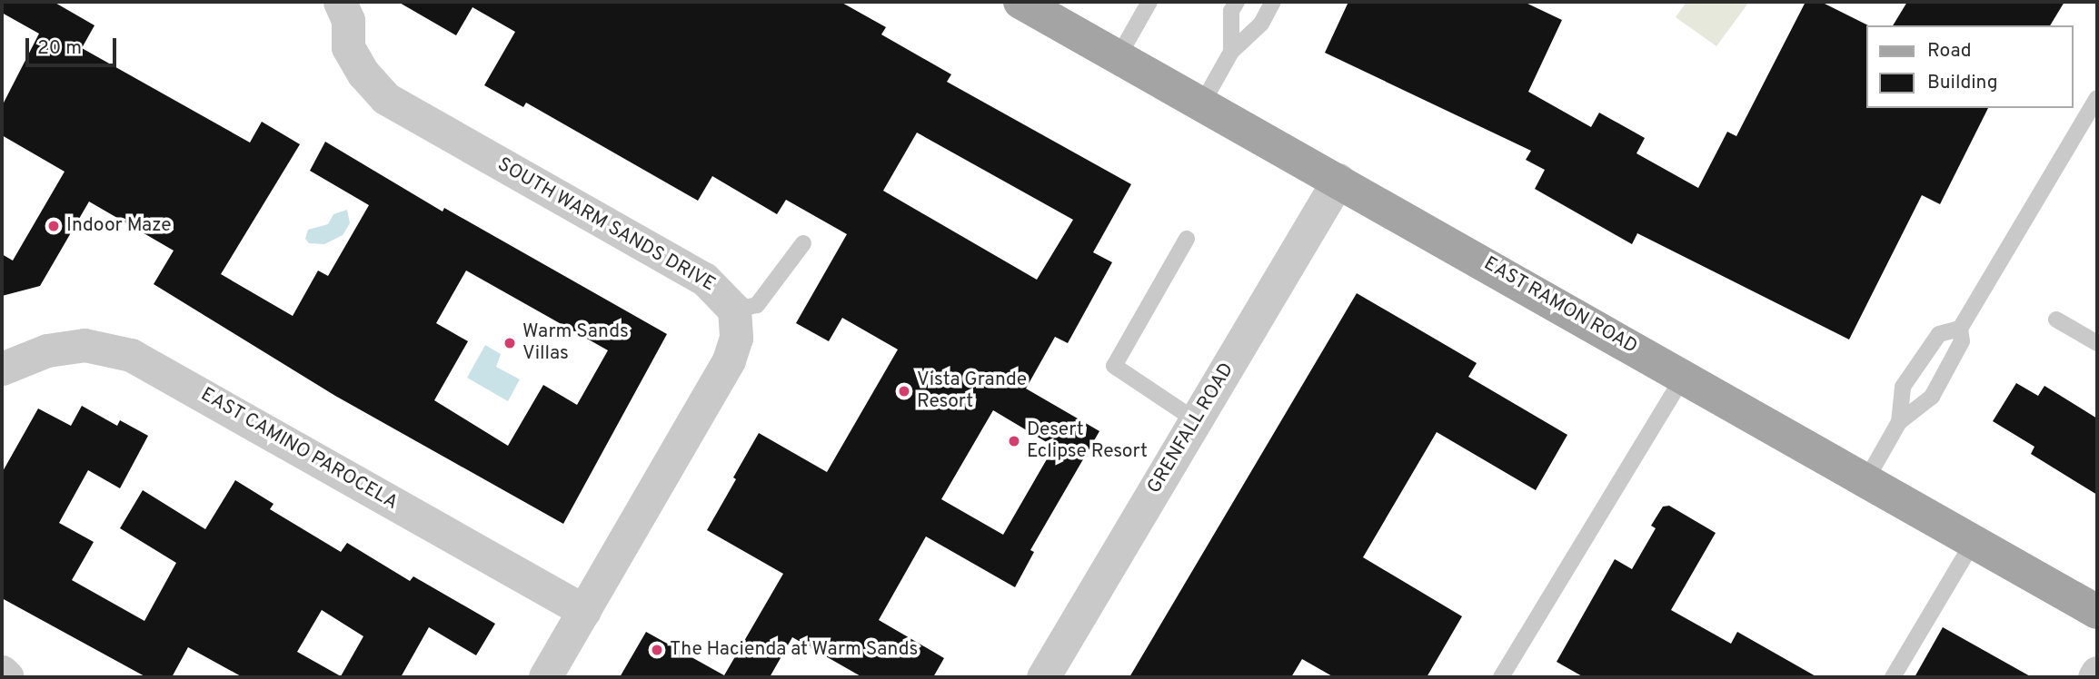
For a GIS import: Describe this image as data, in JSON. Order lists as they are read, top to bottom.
{
  "streets": {
    "main road": ["EAST RAMON ROAD"],
    "street": ["SOUTH WARM SANDS DRIVE", "GRENFALL ROAD", "EAST CAMINO PAROCELA"]
  },
  "crossings": [
    ["EAST RAMON ROAD", "GRENFALL ROAD"]
  ],
  "places": [
    "Indoor Maze",
    "Warm Sands Villas",
    "Vista Grande Resort",
    "Desert Eclipse Resort",
    "The Hacienda at Warm Sands"
  ],
  "legend": ["Road", "Building"],
  "scale_bar": "20 m"
}
